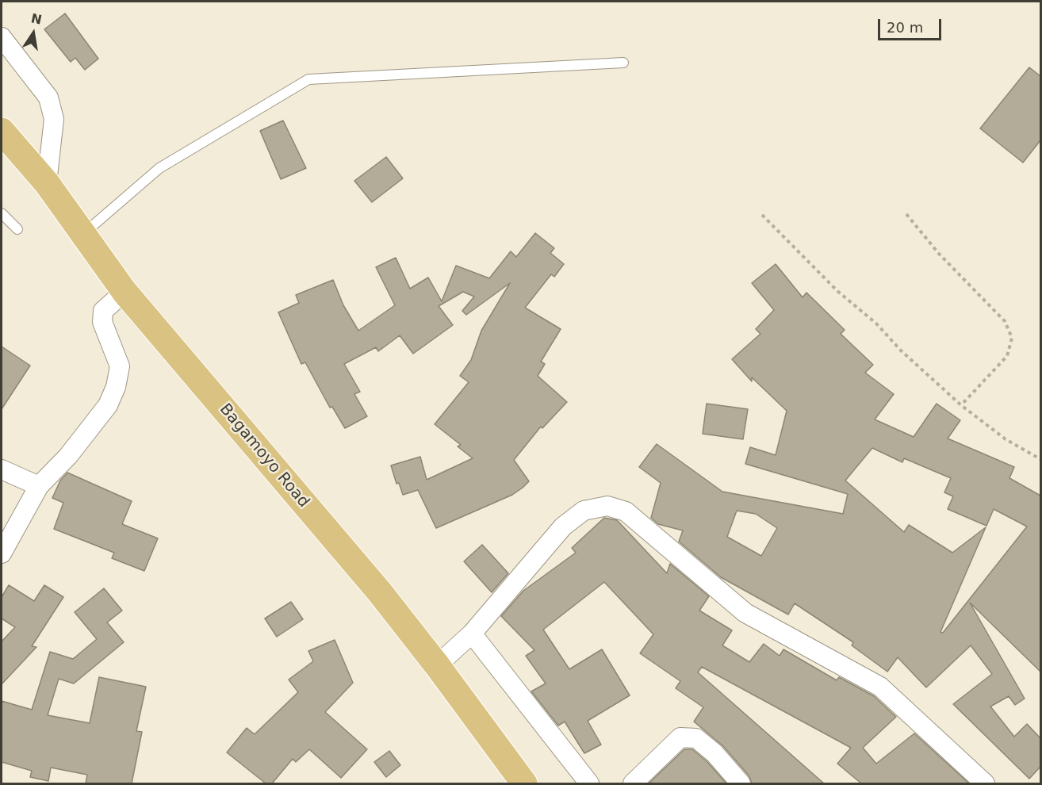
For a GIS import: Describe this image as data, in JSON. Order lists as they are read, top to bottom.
{
  "streets": {
    "highway": ["Bagamoyo Road"]
  },
  "scale_bar": "20 m",
  "north": "top"
}
